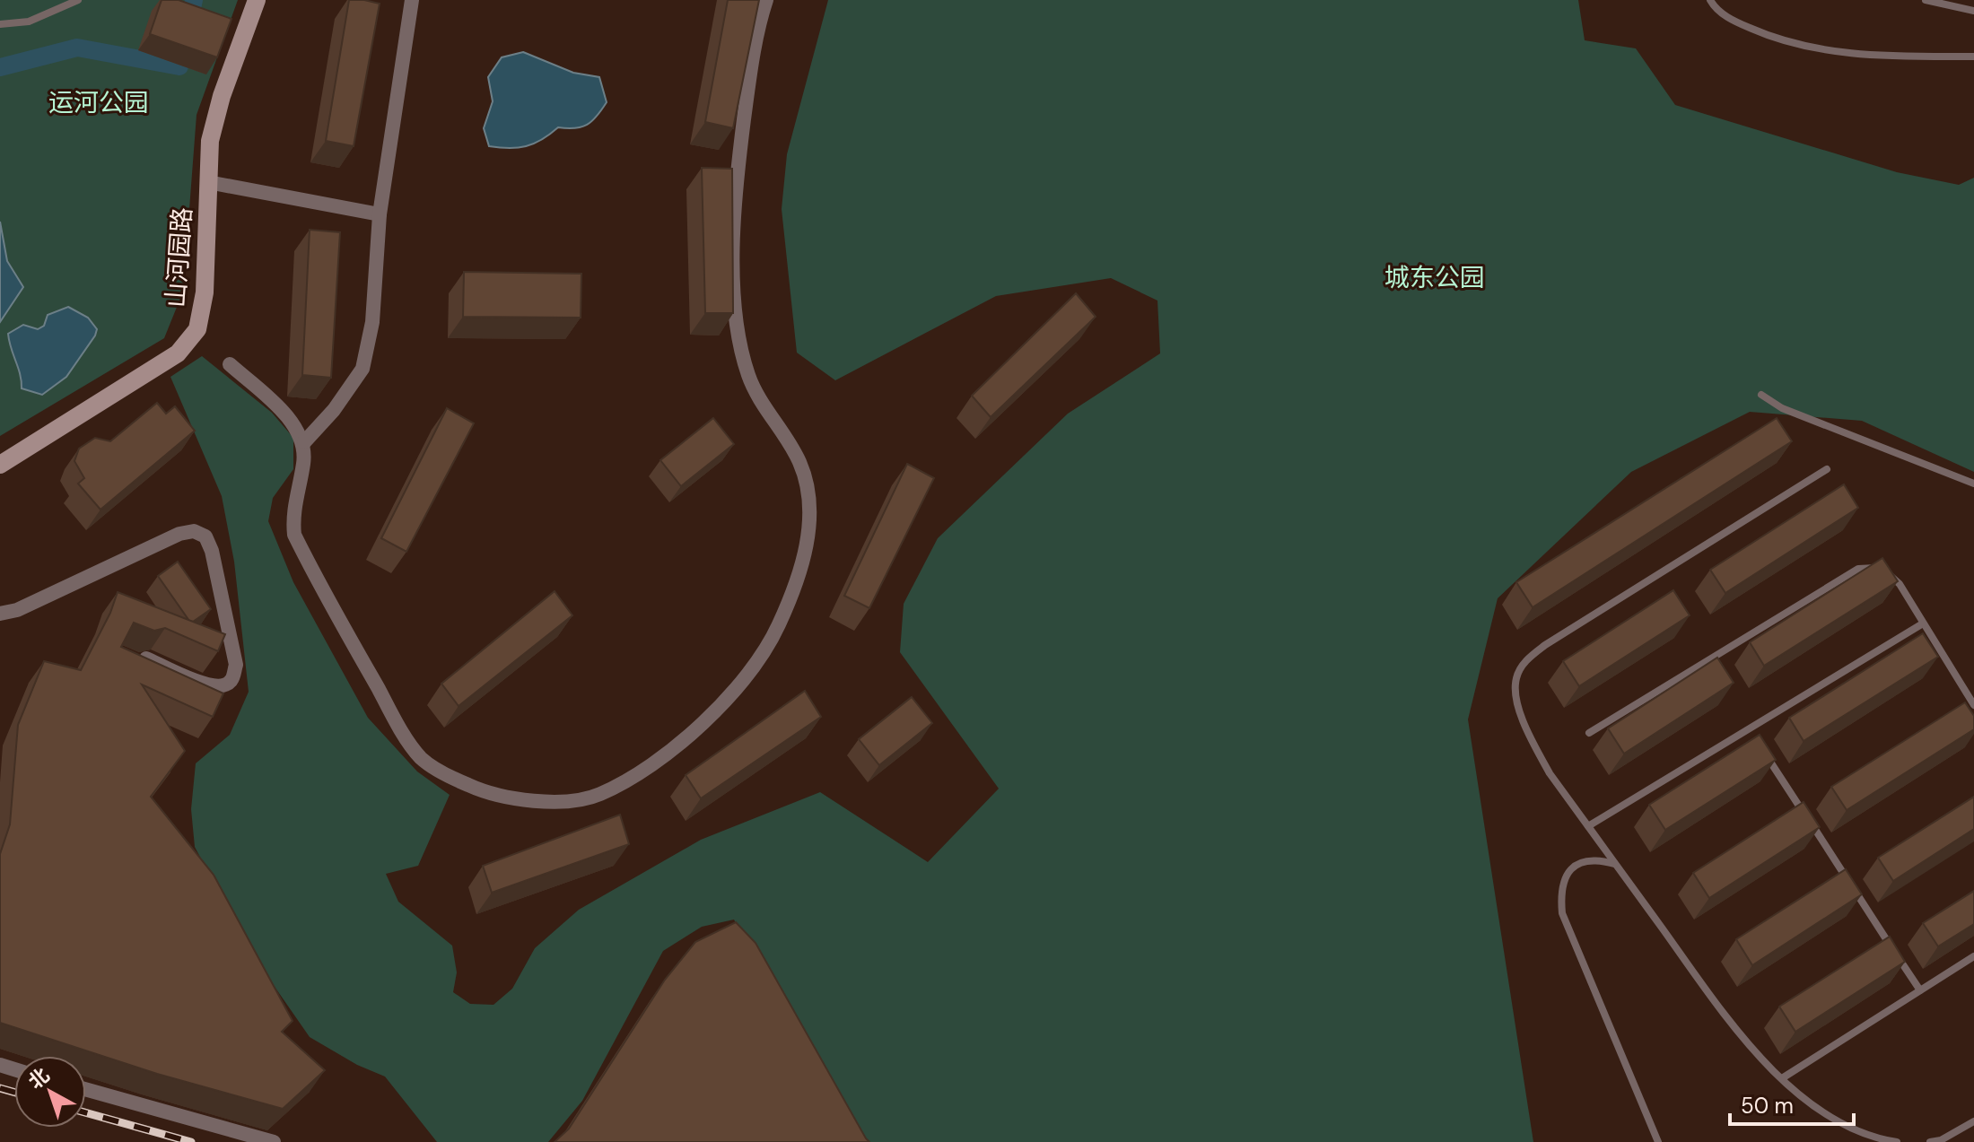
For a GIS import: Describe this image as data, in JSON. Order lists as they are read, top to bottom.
{
  "streets": {
    "street": ["山河园路"]
  },
  "parks": ["运河公园", "城东公园"],
  "scale_bar": "50 m",
  "north": "top left"
}
